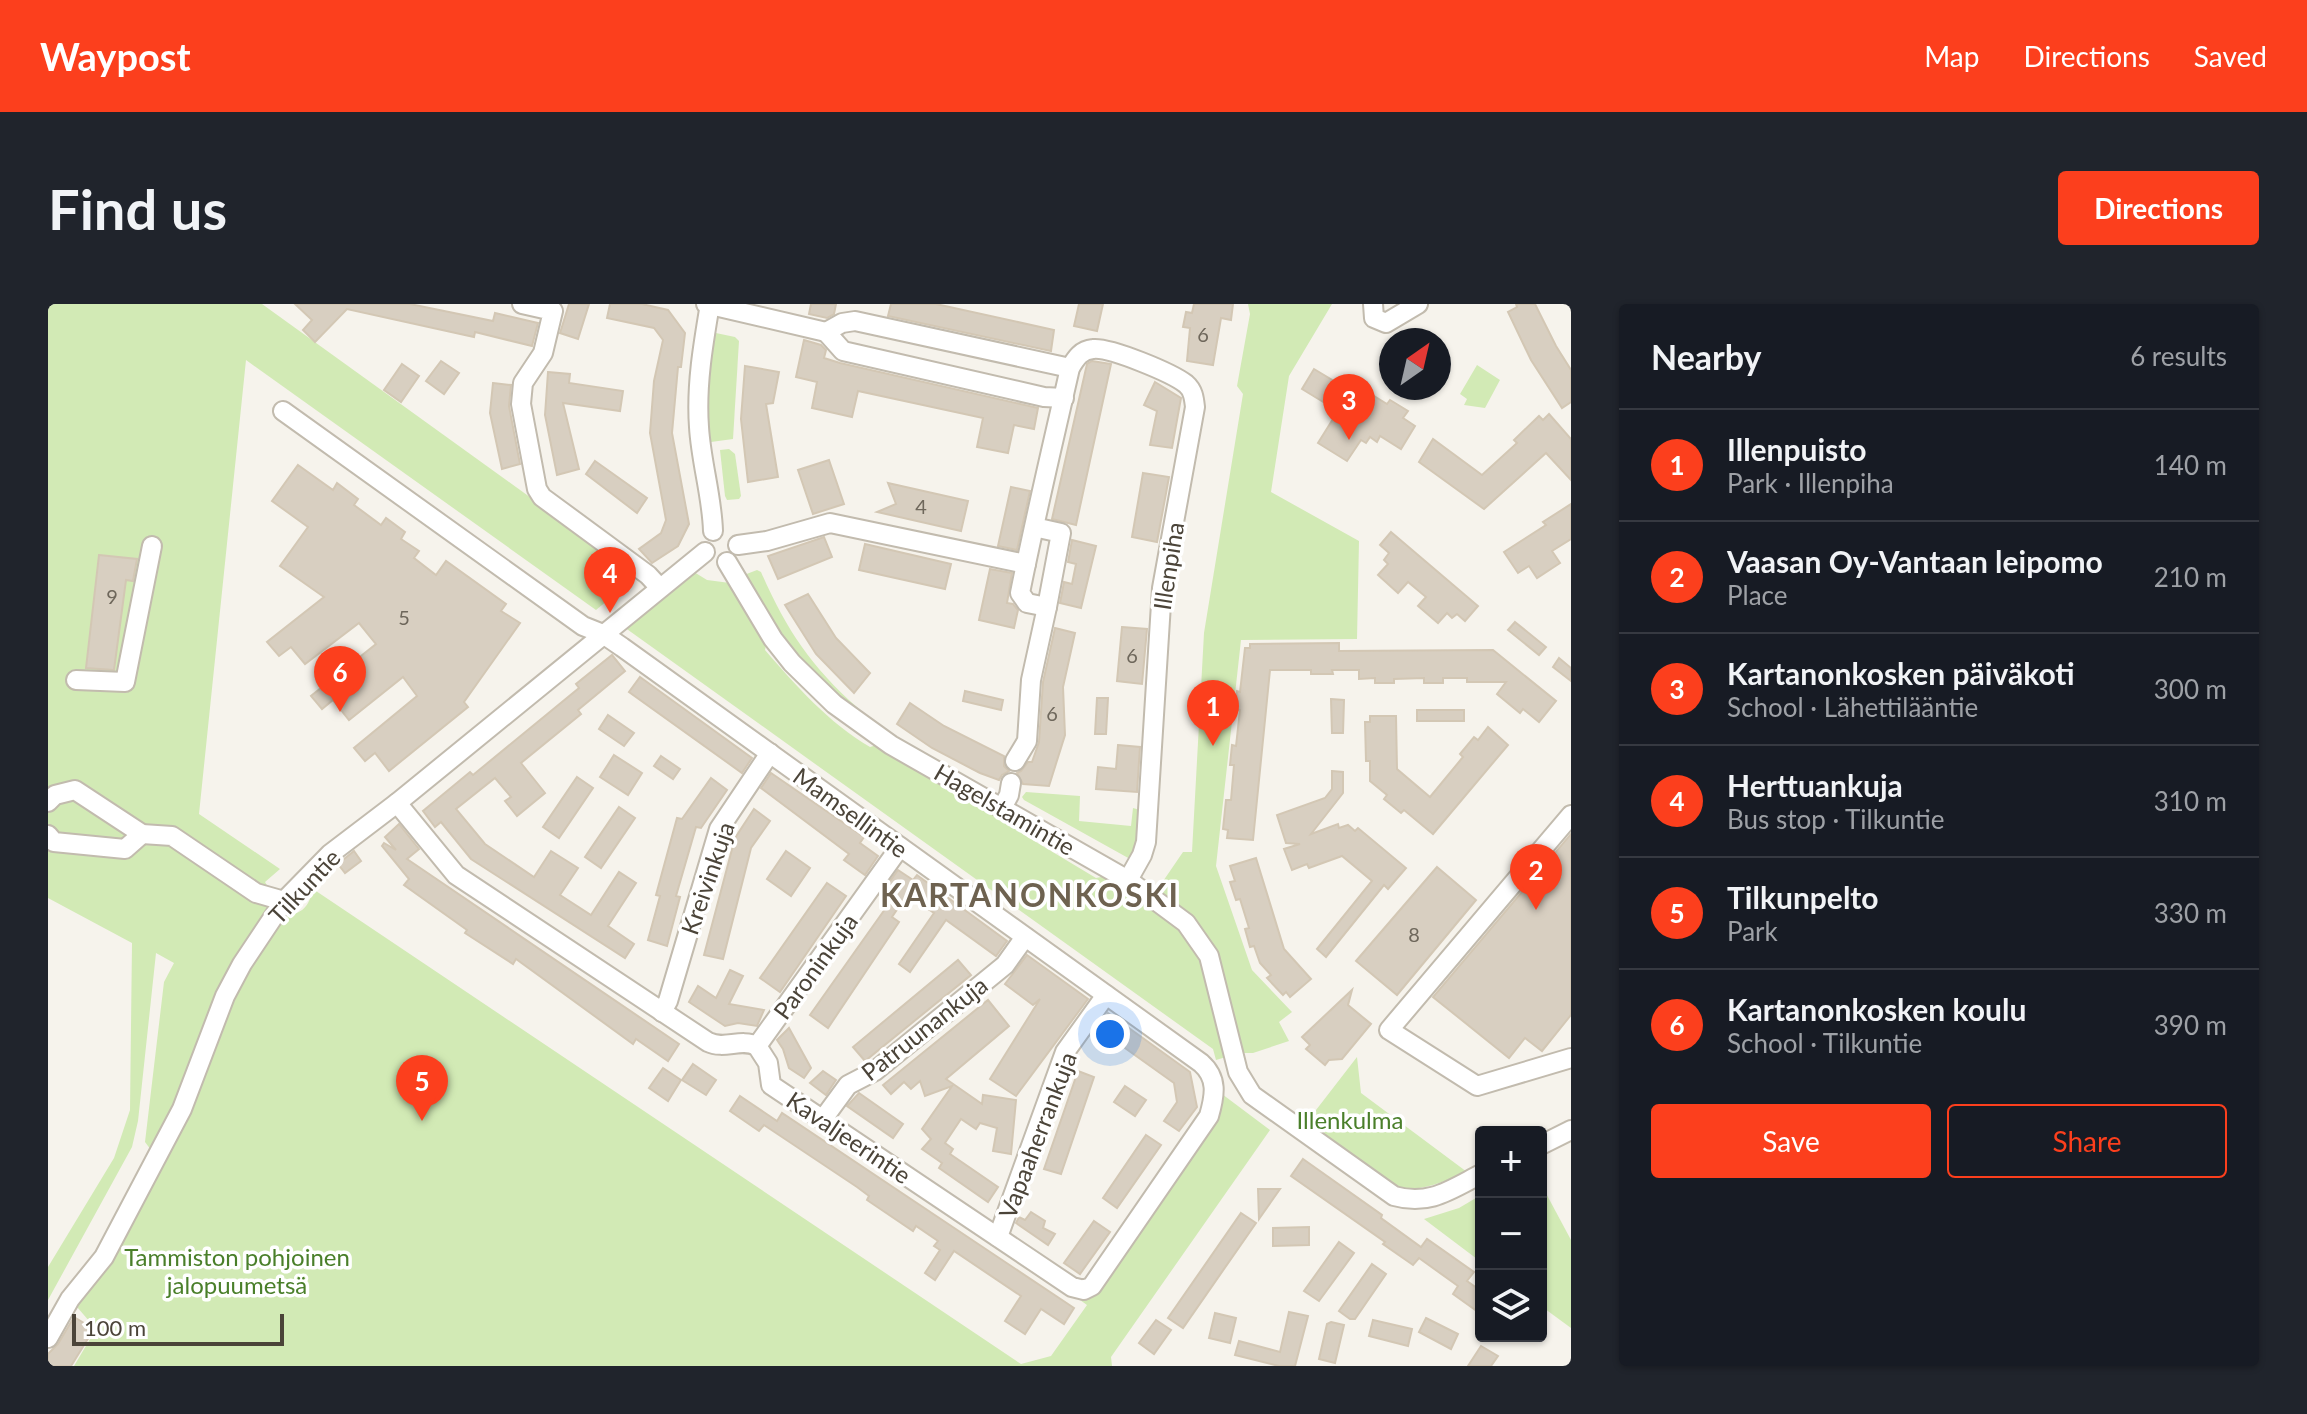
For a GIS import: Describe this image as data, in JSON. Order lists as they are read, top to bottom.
{
  "streets": {
    "street": [
      "Illenpiha",
      "Hagelstamintie",
      "Mamsellintie",
      "Kreivinkuja",
      "Tilkuntie",
      "Paroninkuja",
      "Patruunankuja",
      "Vapaaherrankuja",
      "Kavaljeerintie"
    ]
  },
  "crossings": [
    ["Illenpiha", "Hagelstamintie"],
    ["Hagelstamintie", "Tilkuntie"],
    ["Mamsellintie", "Kreivinkuja"],
    ["Mamsellintie", "Tilkuntie"],
    ["Mamsellintie", "Paroninkuja"],
    ["Mamsellintie", "Patruunankuja"],
    ["Mamsellintie", "Vapaaherrankuja"],
    ["Mamsellintie", "Kavaljeerintie"],
    ["Paroninkuja", "Kavaljeerintie"],
    ["Patruunankuja", "Kavaljeerintie"],
    ["Vapaaherrankuja", "Kavaljeerintie"]
  ],
  "districts": ["KARTANONKOSKI"],
  "parks": ["Illenkulma", "Tammiston pohjoinen jalopuumetsä"],
  "house_numbers": [
    "6",
    "4",
    "9",
    "5",
    "6",
    "6",
    "8"
  ],
  "scale_bar": "100 m",
  "north": "top right",
  "page": {
    "header": "Waypost",
    "nav": ["Map", "Directions", "Saved"],
    "buttons": [
      "Directions",
      ["Save", "Share"]
    ],
    "title": "Find us",
    "heading": ["Nearby", "6 results"],
    "pins": [
      "3",
      "4",
      "6",
      "1",
      "2",
      "5"
    ],
    "list": [
      {
        "mark": "1",
        "name": "Illenpuisto",
        "note": "Park · Illenpiha",
        "value": "140 m"
      },
      {
        "mark": "2",
        "name": "Vaasan Oy-Vantaan leipomo",
        "note": "Place",
        "value": "210 m"
      },
      {
        "mark": "3",
        "name": "Kartanonkosken päiväkoti",
        "note": "School · Lähettilääntie",
        "value": "300 m"
      },
      {
        "mark": "4",
        "name": "Herttuankuja",
        "note": "Bus stop · Tilkuntie",
        "value": "310 m"
      },
      {
        "mark": "5",
        "name": "Tilkunpelto",
        "note": "Park",
        "value": "330 m"
      },
      {
        "mark": "6",
        "name": "Kartanonkosken koulu",
        "note": "School · Tilkuntie",
        "value": "390 m"
      }
    ],
    "map_buttons": ["+", "−"],
    "scale": "100 m"
  }
}
